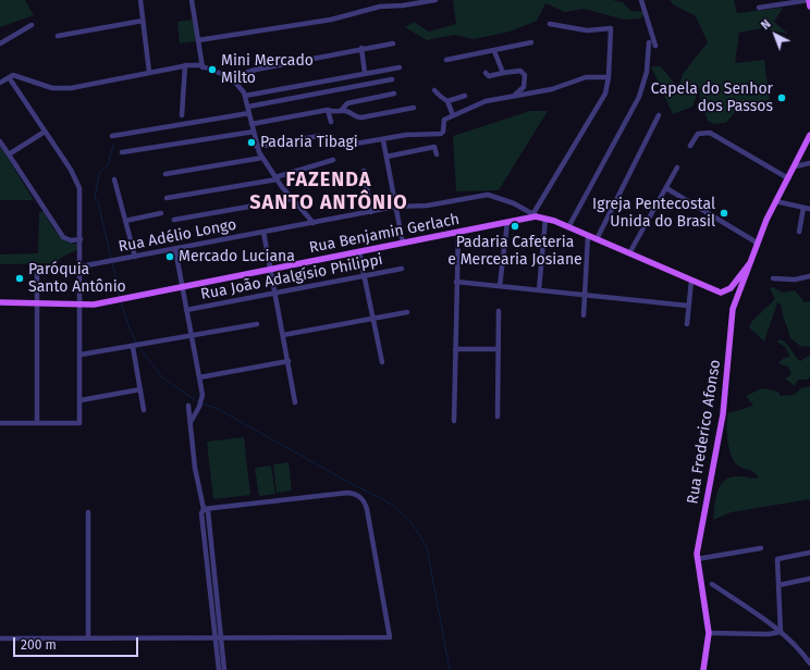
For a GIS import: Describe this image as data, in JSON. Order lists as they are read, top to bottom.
{
  "streets": {
    "main road": ["Rua Benjamin Gerlach", "Rua Frederico Afonso"],
    "street": ["Rua Adélio Longo", "Rua João Adalgísio Philippi"]
  },
  "crossings": [
    ["Rua Benjamin Gerlach", "Rua Adélio Longo"]
  ],
  "districts": ["FAZENDA SANTO ANTÔNIO"],
  "places": [
    "Mini Mercado Milto",
    "Capela do Senhor dos Passos",
    "Padaria Tibagi",
    "Igreja Pentecostal Unida do Brasil",
    "Padaria Cafeteria e Mercearia Josiane",
    "Mercado Luciana",
    "Paróquia Santo Antônio"
  ],
  "scale_bar": "200 m",
  "north": "top left"
}
